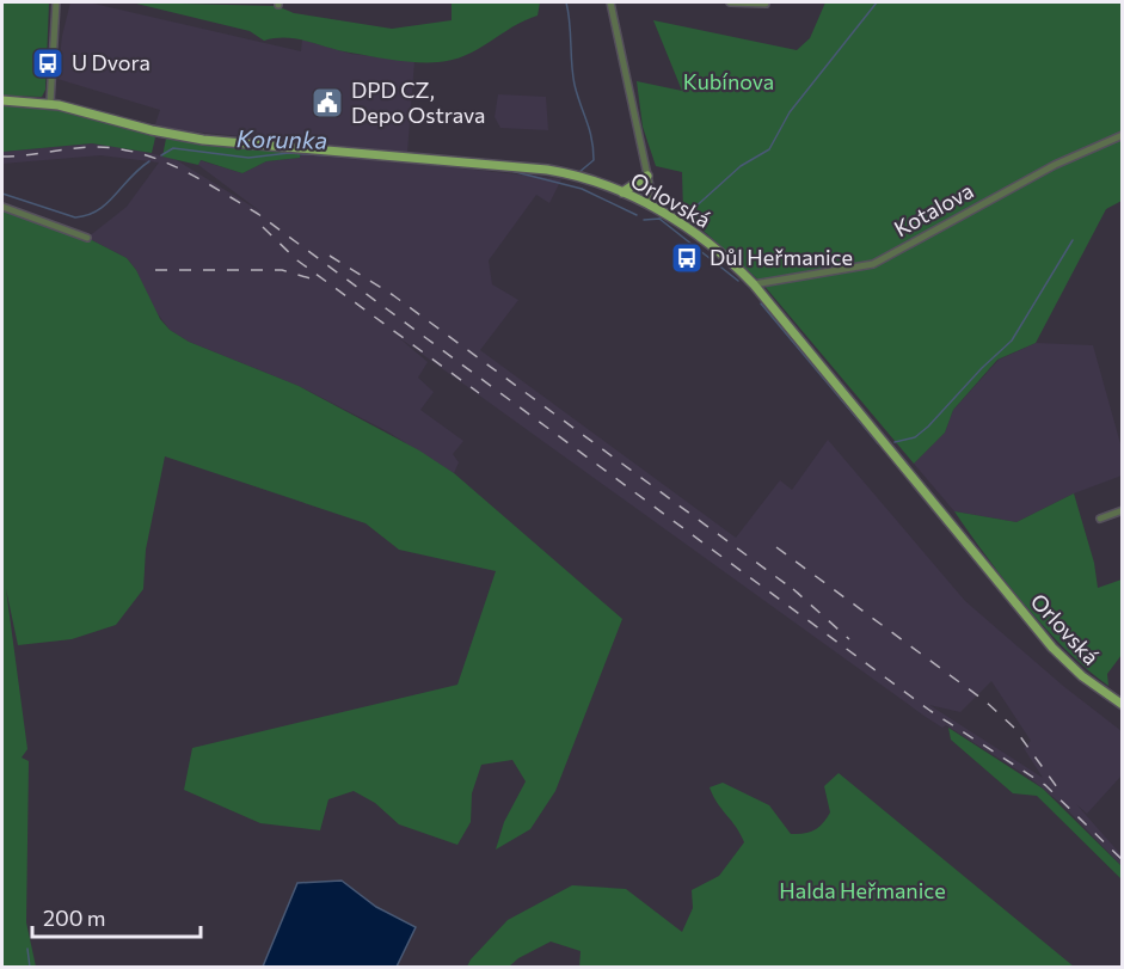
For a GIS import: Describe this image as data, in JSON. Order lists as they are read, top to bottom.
{
  "streets": {
    "main road": ["Orlovská"],
    "street": ["Kotalova"]
  },
  "crossings": [
    ["Orlovská", "Kotalova"]
  ],
  "water": ["Korunka"],
  "parks": ["Kubínova", "Halda Heřmanice"],
  "places": {
    "bus stop": ["U Dvora", "Důl Heřmanice"],
    "public building": ["DPD CZ, Depo Ostrava"]
  },
  "scale_bar": "200 m"
}
